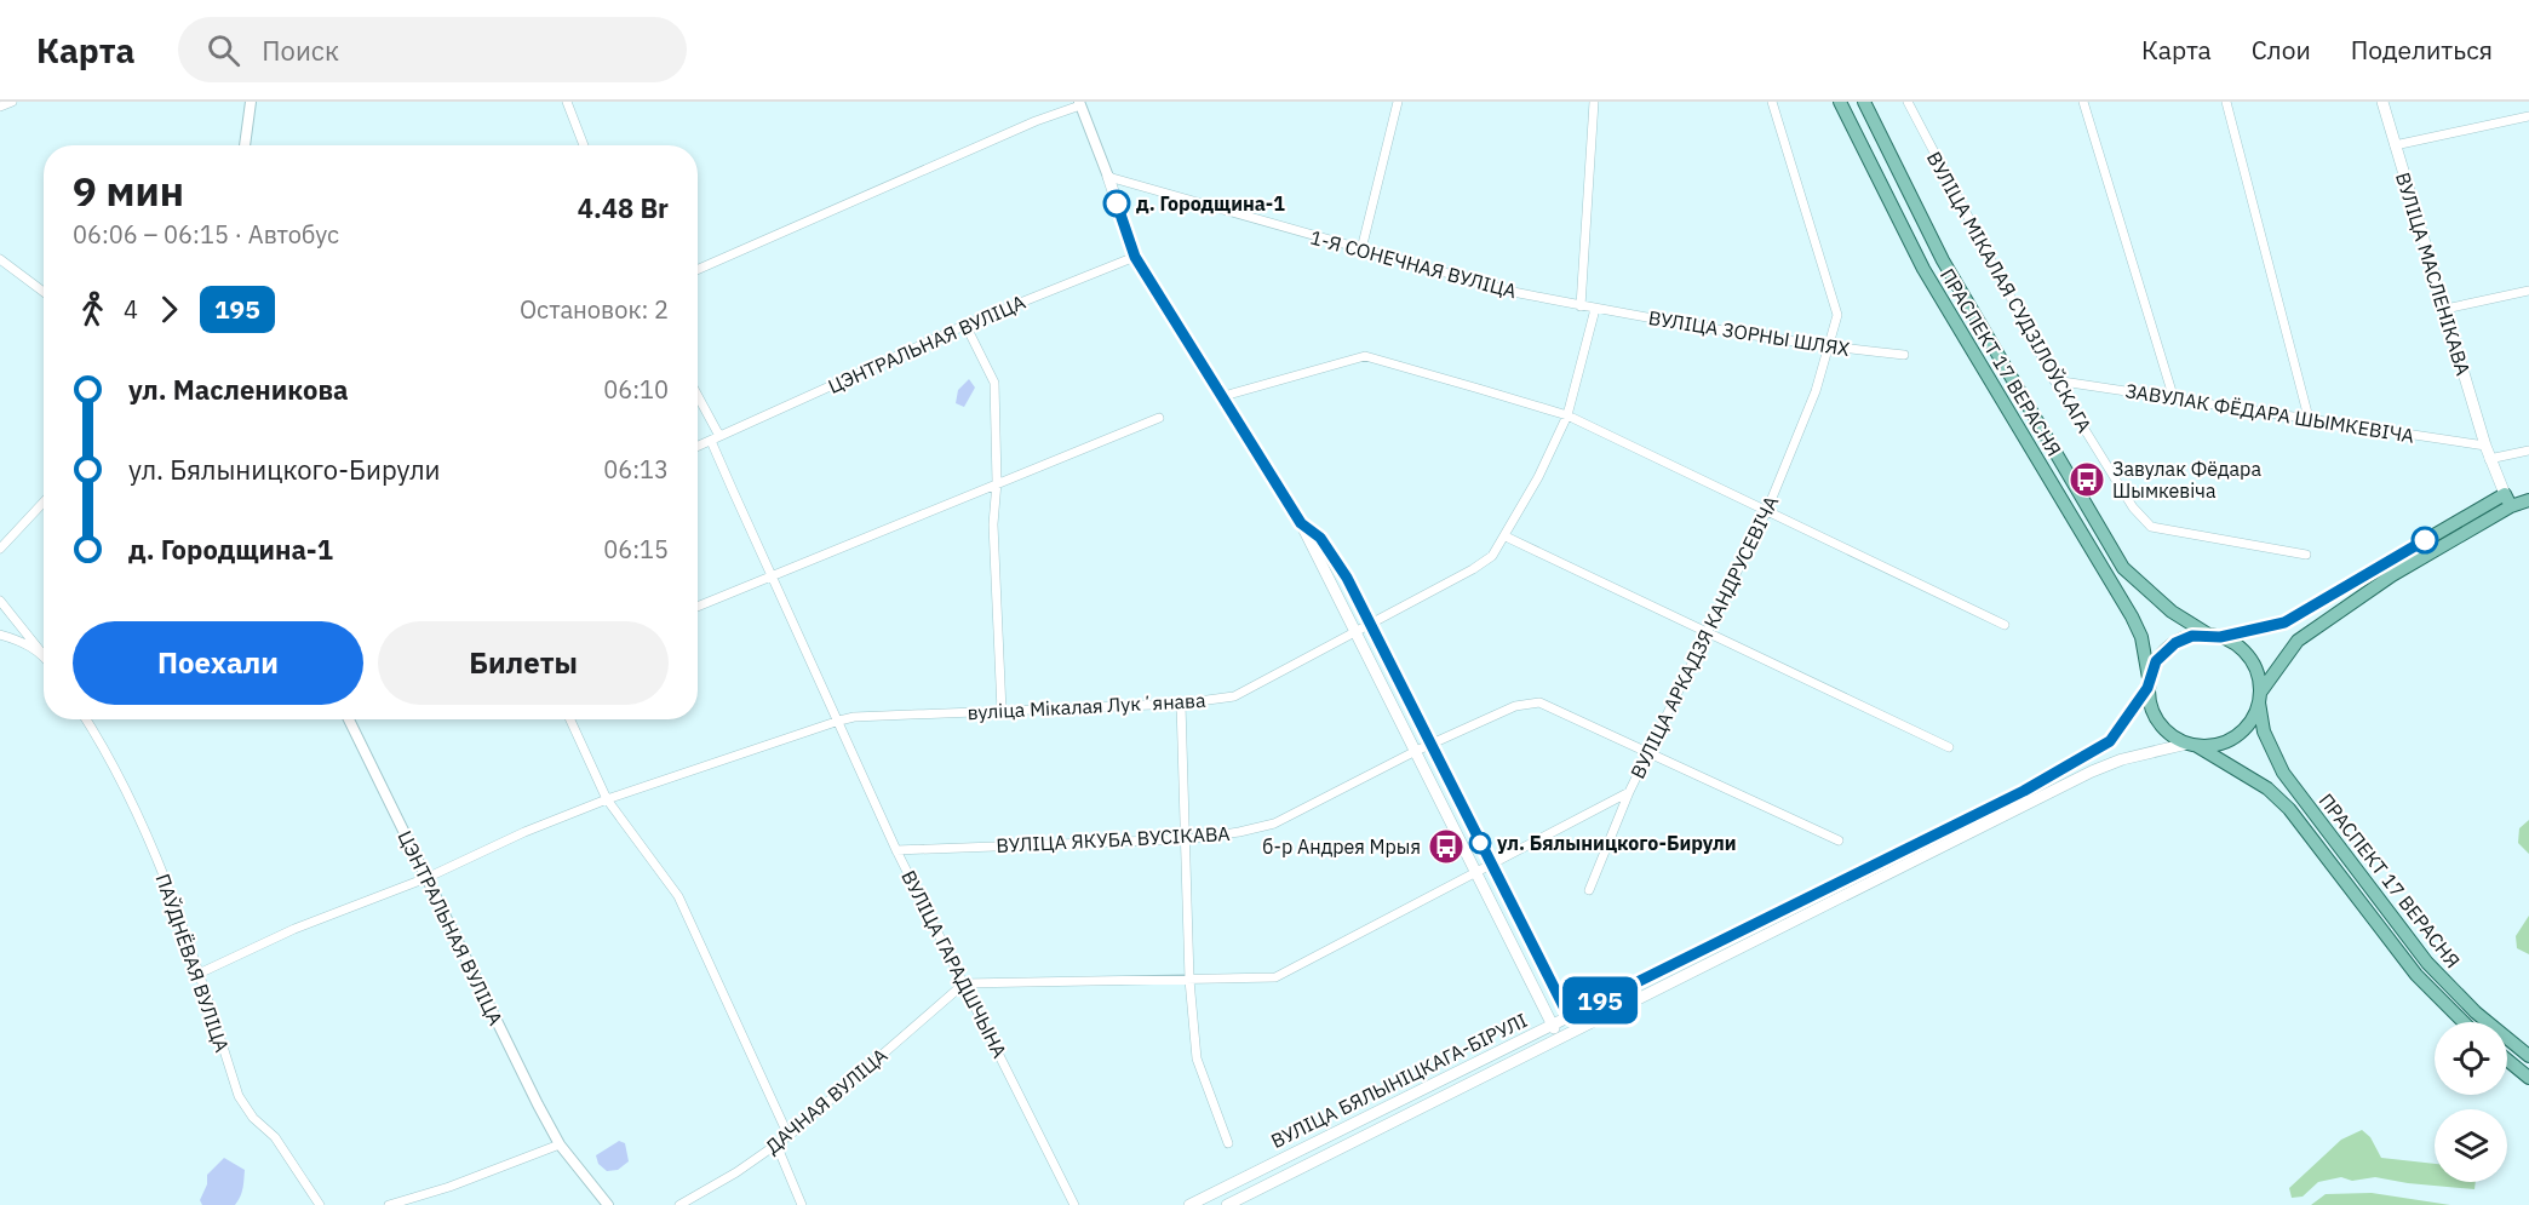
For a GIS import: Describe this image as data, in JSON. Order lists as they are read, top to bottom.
{
  "streets": {
    "main road": ["ВУЛІЦА МАСЛЕНІКАВА", "ПРАСПЕКТ 17 ВЕРАСНЯ", "ВУЛІЦА БЯЛЫНІЦКАГА-БІРУЛІ"],
    "street": [
      "1-Я СОНЕЧНАЯ ВУЛІЦА",
      "ВУЛІЦА МІКАЛАЯ СУДЗІЛОЎСКАГА",
      "ВУЛІЦА ЗОРНЫ ШЛЯХ",
      "ЦЭНТРАЛЬНАЯ ВУЛІЦА",
      "ЗАВУЛАК ФЁДАРА ШЫМКЕВІЧА",
      "ВУЛІЦА АРКАДЗЯ КАНДРУСЕВІЧА",
      "вуліца Мікалая Лукʼянава",
      "ВУЛІЦА ЯКУБА ВУСІКАВА",
      "ПАЎДНЁВАЯ ВУЛІЦА",
      "ВУЛІЦА ГАРАДШЧЫНА",
      "ДАЧНАЯ ВУЛІЦА"
    ]
  },
  "crossings": [
    ["1-Я СОНЕЧНАЯ ВУЛІЦА", "ВУЛІЦА ЗОРНЫ ШЛЯХ"],
    ["1-Я СОНЕЧНАЯ ВУЛІЦА", "вуліца Мікалая Лукʼянава"],
    ["ВУЛІЦА МАСЛЕНІКАВА", "ЗАВУЛАК ФЁДАРА ШЫМКЕВІЧА"],
    ["ВУЛІЦА МІКАЛАЯ СУДЗІЛОЎСКАГА", "ЗАВУЛАК ФЁДАРА ШЫМКЕВІЧА"],
    ["ВУЛІЦА ЗОРНЫ ШЛЯХ", "ВУЛІЦА АРКАДЗЯ КАНДРУСЕВІЧА"],
    ["ВУЛІЦА ЗОРНЫ ШЛЯХ", "вуліца Мікалая Лукʼянава"],
    ["ЦЭНТРАЛЬНАЯ ВУЛІЦА", "вуліца Мікалая Лукʼянава"],
    ["ПРАСПЕКТ 17 ВЕРАСНЯ", "ВУЛІЦА БЯЛЫНІЦКАГА-БІРУЛІ"],
    ["ВУЛІЦА АРКАДЗЯ КАНДРУСЕВІЧА", "ВУЛІЦА ЯКУБА ВУСІКАВА"],
    ["ВУЛІЦА АРКАДЗЯ КАНДРУСЕВІЧА", "ВУЛІЦА ГАРАДШЧЫНА"],
    ["ВУЛІЦА АРКАДЗЯ КАНДРУСЕВІЧА", "ДАЧНАЯ ВУЛІЦА"],
    ["вуліца Мікалая Лукʼянава", "ПАЎДНЁВАЯ ВУЛІЦА"],
    ["вуліца Мікалая Лукʼянава", "ВУЛІЦА ГАРАДШЧЫНА"],
    ["ВУЛІЦА ЯКУБА ВУСІКАВА", "ВУЛІЦА ГАРАДШЧЫНА"],
    ["ВУЛІЦА ГАРАДШЧЫНА", "ДАЧНАЯ ВУЛІЦА"]
  ],
  "places": {
    "other": ["д. Городщина-1", "ул. Бялыницкого-Бирули"],
    "bus stop": ["Завулак Фёдара Шымкевіча", "б-р Андрея Мрыя"]
  },
  "lines": ["bus line 195"],
  "page": {
    "header": "Карта",
    "search": "Поиск",
    "nav": ["Карта", "Слои", "Поделиться"],
    "on_map": "195",
    "heading": ["9 мин", "06:06 – 06:15 · Автобус", "4.48 Br"],
    "legs": ["4", "195", "Остановок: 2"],
    "list": [
      {
        "name": "ул. Масленикова",
        "value": "06:10"
      },
      {
        "name": "ул. Бялыницкого-Бирули",
        "value": "06:13"
      },
      {
        "name": "д. Городщина-1",
        "value": "06:15"
      }
    ],
    "buttons": ["Поехали", "Билеты"]
  }
}
